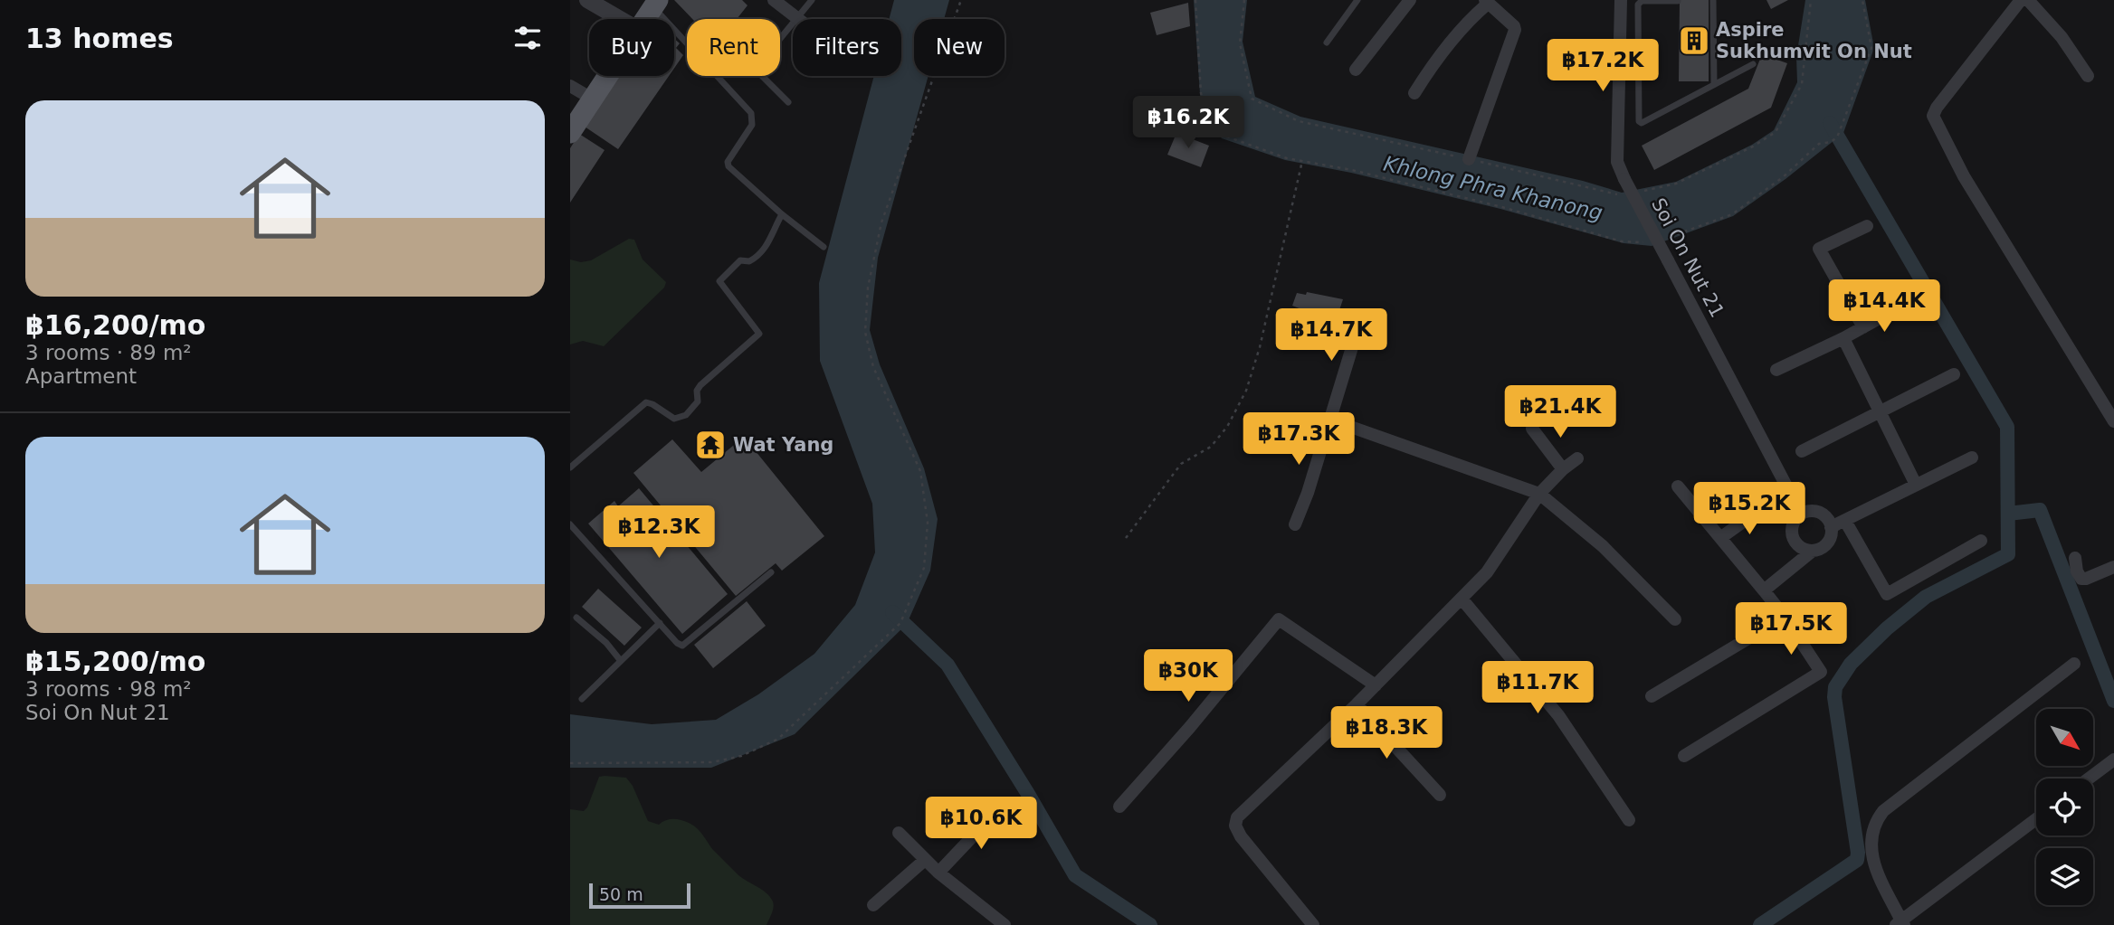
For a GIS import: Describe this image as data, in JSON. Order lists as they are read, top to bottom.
{
  "streets": {
    "street": ["Soi On Nut 21"]
  },
  "water": ["Khlong Phra Khanong"],
  "places": {
    "building": ["Aspire Sukhumvit On Nut"],
    "temple": ["Wat Yang"]
  },
  "scale_bar": "50 m",
  "north": "bottom right",
  "page": {
    "heading": "13 homes",
    "chip": [
      "Buy",
      "Rent",
      "Filters",
      "New"
    ],
    "price": [
      "฿17.2K",
      "฿16.2K",
      "฿14.4K",
      "฿14.7K",
      "฿21.4K",
      "฿17.3K",
      "฿15.2K",
      "฿12.3K",
      "฿17.5K",
      "฿30K",
      "฿11.7K",
      "฿18.3K",
      "฿10.6K"
    ],
    "list": [
      {
        "name": "฿16,200/mo",
        "note": "3 rooms · 89 m² · Apartment"
      },
      {
        "name": "฿15,200/mo",
        "note": "3 rooms · 98 m² · Soi On Nut 21"
      }
    ],
    "scale": "50 m"
  }
}
